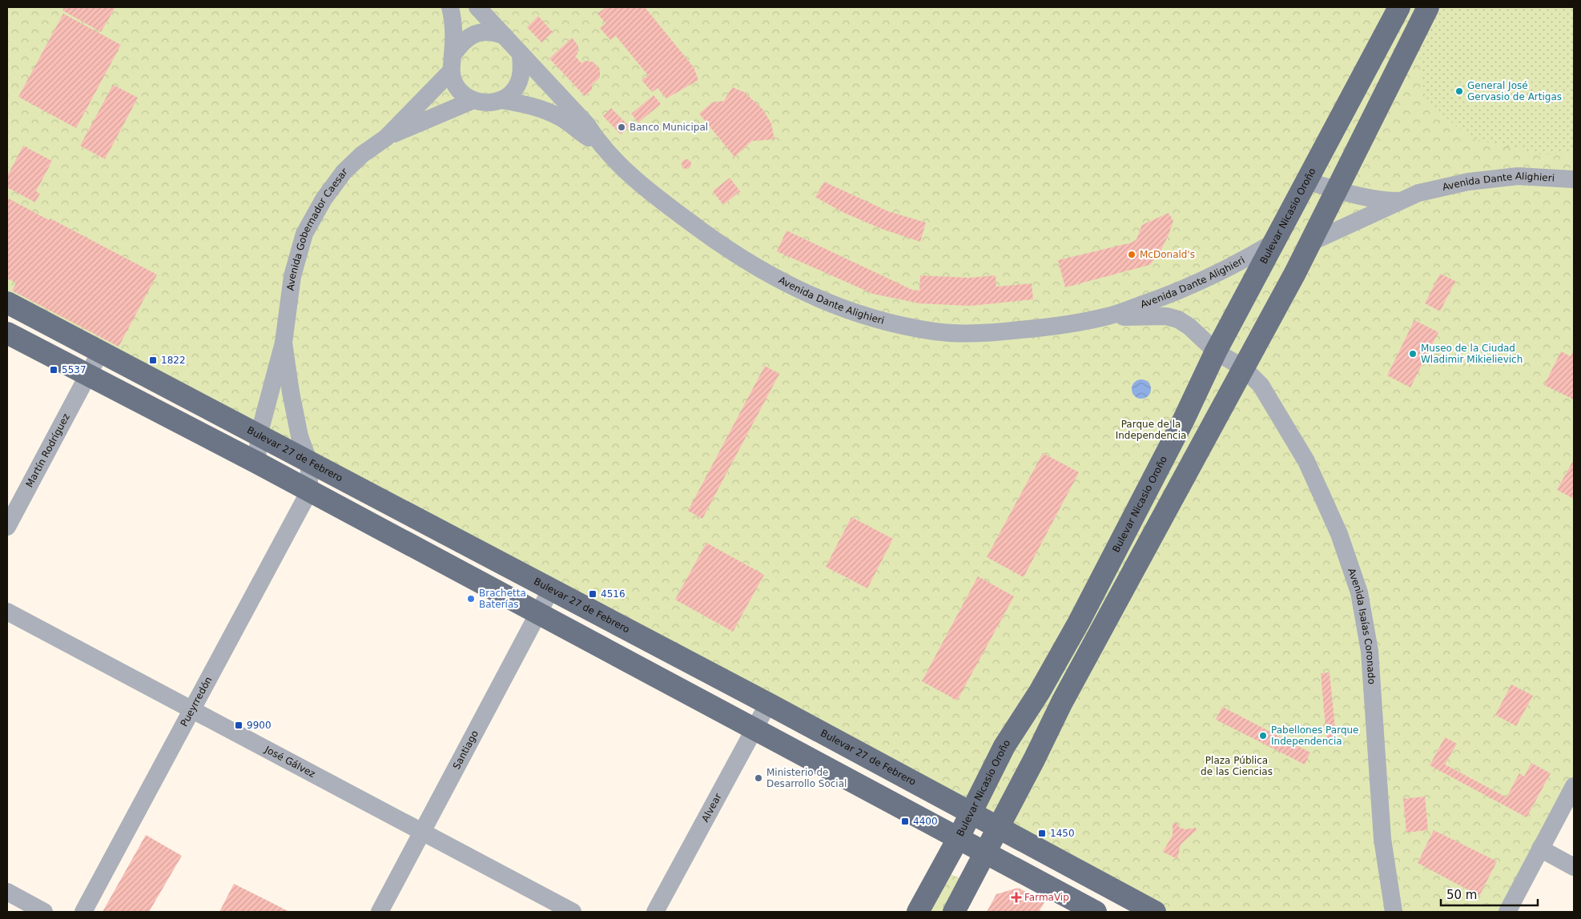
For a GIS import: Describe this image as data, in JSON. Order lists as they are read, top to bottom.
{
  "streets": {
    "main road": ["Bulevar Nicasio Oroño", "Bulevar 27 de Febrero"],
    "street": [
      "Avenida Dante Alighieri",
      "Avenida Gobernador Caesar",
      "Martín Rodríguez",
      "Avenida Isaías Coronado",
      "Pueyrredón",
      "Santiago",
      "José Gálvez",
      "Alvear"
    ]
  },
  "crossings": [
    ["Avenida Dante Alighieri", "Bulevar Nicasio Oroño"],
    ["Avenida Dante Alighieri", "Avenida Gobernador Caesar"],
    ["Avenida Dante Alighieri", "Avenida Isaías Coronado"],
    ["Bulevar Nicasio Oroño", "Bulevar 27 de Febrero"],
    ["Avenida Gobernador Caesar", "Bulevar 27 de Febrero"],
    ["Avenida Gobernador Caesar", "Pueyrredón"],
    ["Martín Rodríguez", "Bulevar 27 de Febrero"],
    ["Bulevar 27 de Febrero", "Santiago"],
    ["Bulevar 27 de Febrero", "Alvear"],
    ["Pueyrredón", "José Gálvez"],
    ["Santiago", "José Gálvez"]
  ],
  "parks": ["Parque de la Independencia", "Plaza Pública de las Ciencias"],
  "places": {
    "other": [
      "General José Gervasio de Artigas",
      "Banco Municipal",
      "McDonald's",
      "Museo de la Ciudad Wladimir Mikielievich",
      "Brachetta Baterías",
      "Pabellones Parque Independencia",
      "Ministerio de Desarrollo Social"
    ],
    "transit": [
      "1822",
      "5537",
      "4516",
      "9900",
      "4400",
      "1450"
    ],
    "health": ["FarmaVip"]
  },
  "scale_bar": "50 m"
}
